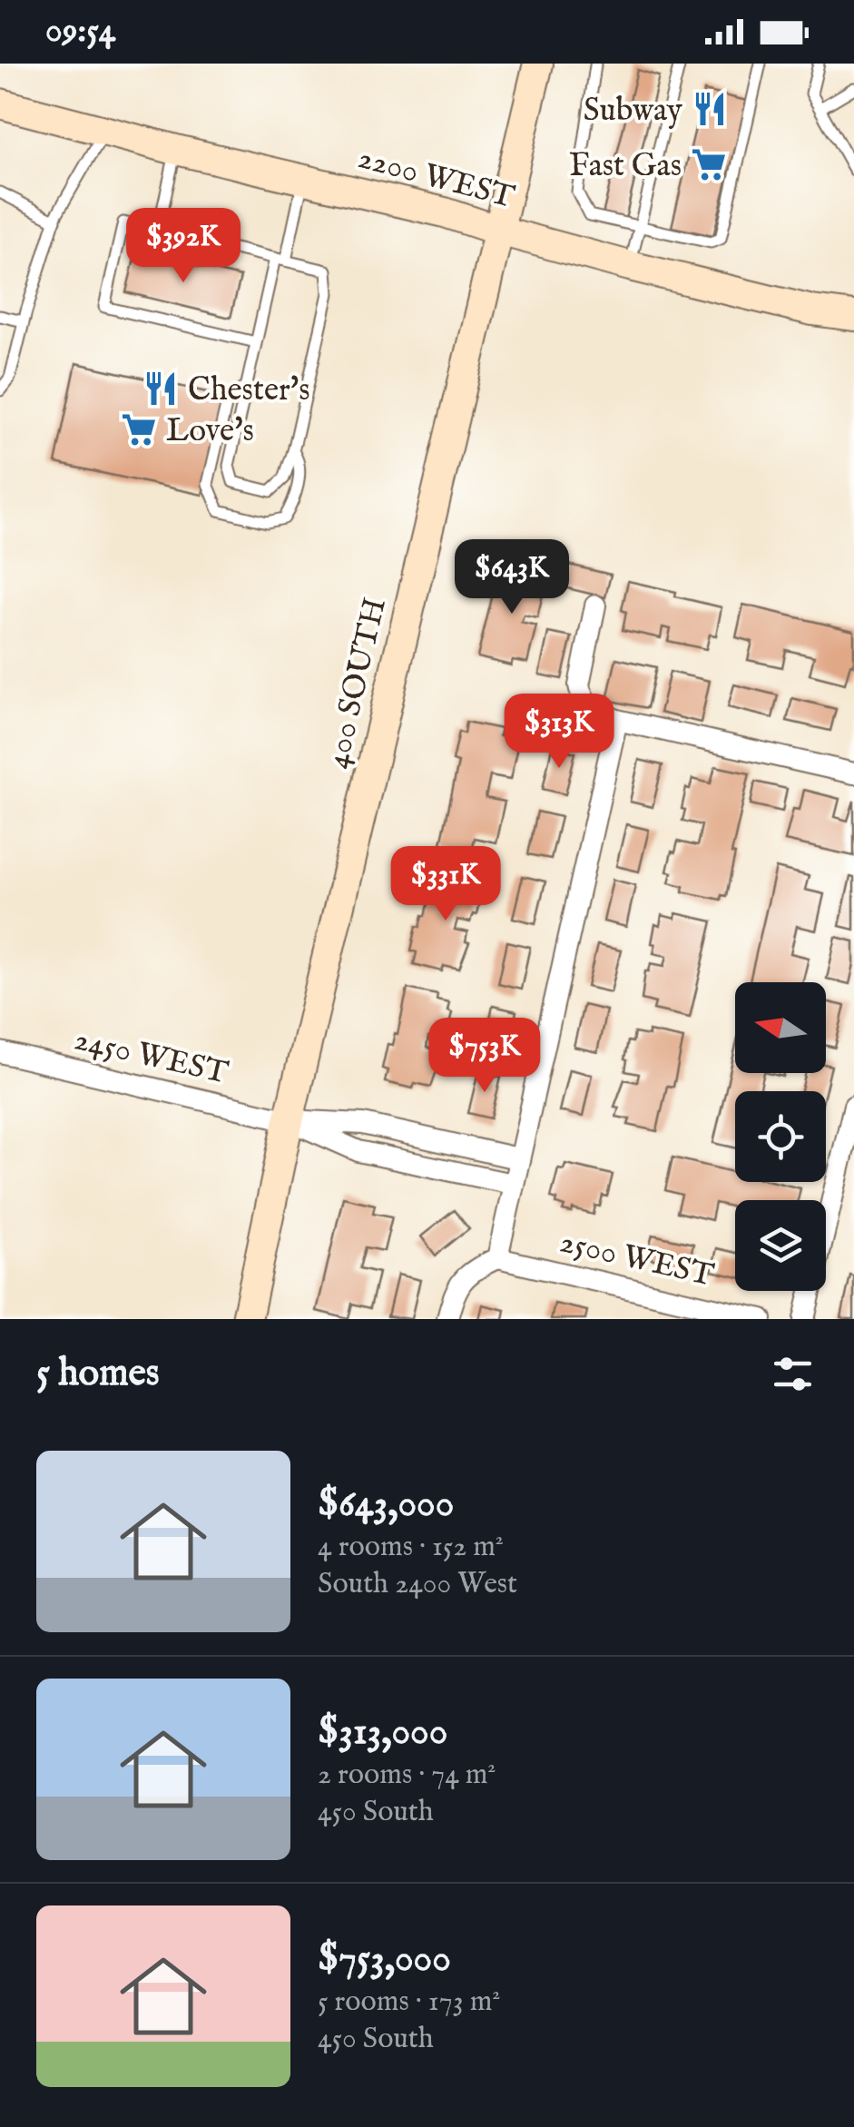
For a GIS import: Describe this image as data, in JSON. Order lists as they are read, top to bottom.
{
  "streets": {
    "main road": ["2200 WEST", "400 SOUTH"],
    "street": ["2450 WEST", "2500 WEST"]
  },
  "crossings": [
    ["2200 WEST", "400 SOUTH"],
    ["400 SOUTH", "2450 WEST"]
  ],
  "places": {
    "restaurant": ["Subway", "Chester's"],
    "supermarket": ["Fast Gas", "Love's"]
  },
  "north": "left",
  "page": {
    "status": "09:54",
    "price": [
      "$392K",
      "$643K",
      "$313K",
      "$331K",
      "$753K"
    ],
    "heading": "5 homes",
    "list": [
      {
        "name": "$643,000",
        "note": "4 rooms · 152 m² · South 2400 West"
      },
      {
        "name": "$313,000",
        "note": "2 rooms · 74 m² · 450 South"
      },
      {
        "name": "$753,000",
        "note": "5 rooms · 173 m² · 450 South"
      }
    ]
  }
}
